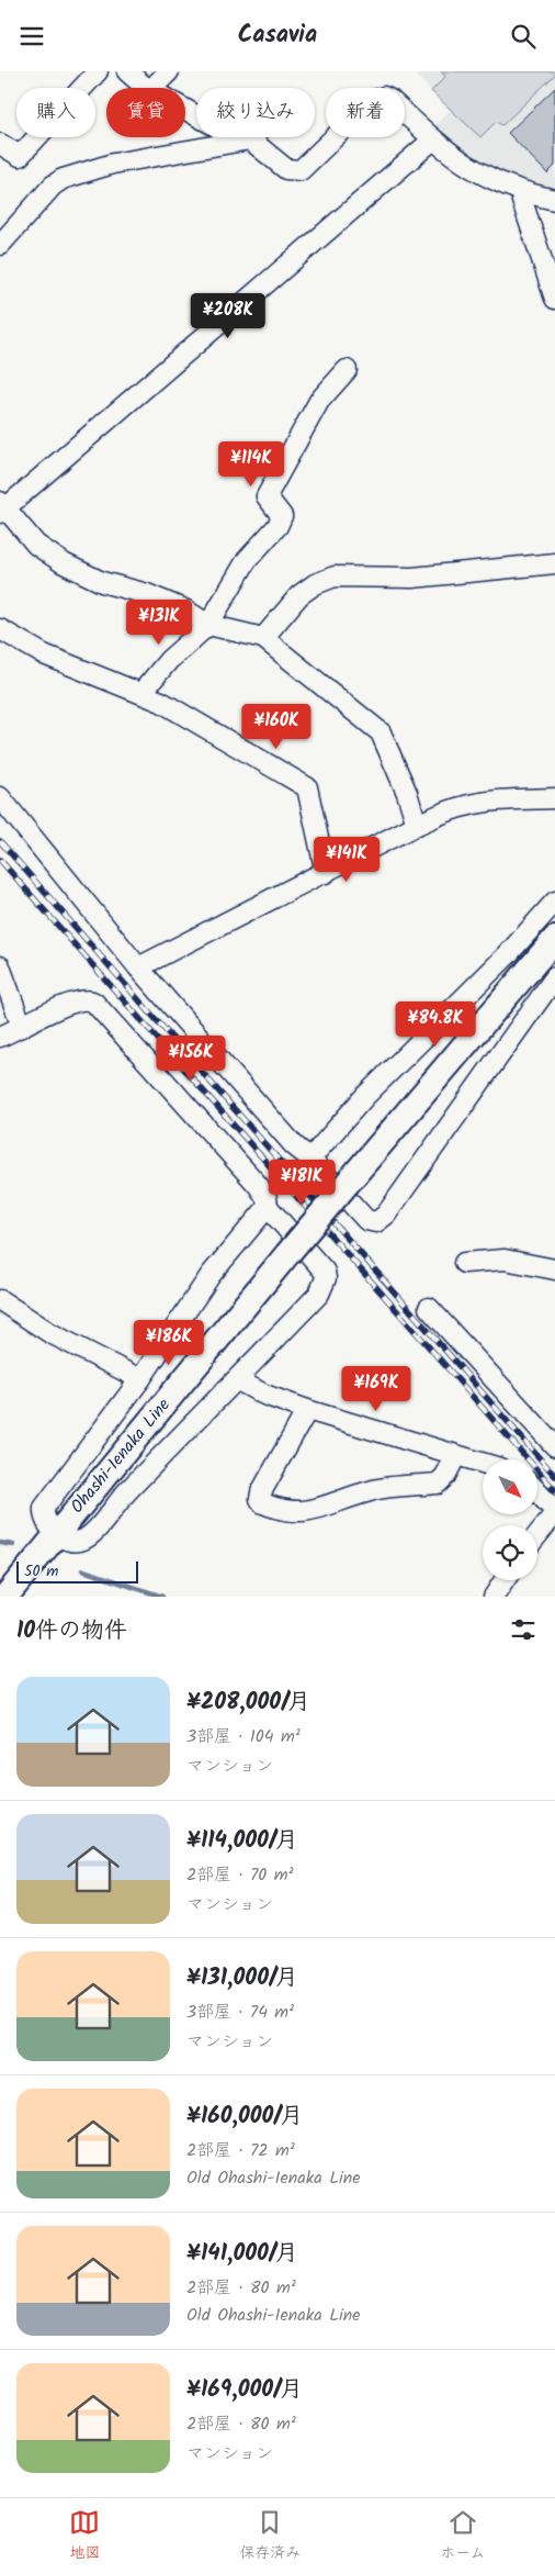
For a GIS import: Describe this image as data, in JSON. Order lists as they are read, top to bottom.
{
  "streets": {
    "main road": ["Ohashi-Ienaka Line"]
  },
  "scale_bar": "50 m",
  "north": "bottom right",
  "page": {
    "header": "Casavia",
    "chip": [
      "購入",
      "賃貸",
      "絞り込み",
      "新着"
    ],
    "price": [
      "¥208K",
      "¥114K",
      "¥131K",
      "¥160K",
      "¥141K",
      "¥84.8K",
      "¥156K",
      "¥181K",
      "¥186K",
      "¥169K"
    ],
    "scale": "50 m",
    "heading": "10件の物件",
    "list": [
      {
        "name": "¥208,000/月",
        "note": "3部屋 · 104 m² · マンション"
      },
      {
        "name": "¥114,000/月",
        "note": "2部屋 · 70 m² · マンション"
      },
      {
        "name": "¥131,000/月",
        "note": "3部屋 · 74 m² · マンション"
      },
      {
        "name": "¥160,000/月",
        "note": "2部屋 · 72 m² · Old Ohashi-Ienaka Line"
      },
      {
        "name": "¥141,000/月",
        "note": "2部屋 · 80 m² · Old Ohashi-Ienaka Line"
      },
      {
        "name": "¥169,000/月",
        "note": "2部屋 · 80 m² · マンション"
      }
    ],
    "tabs": ["地図", "保存済み", "ホーム"]
  }
}
